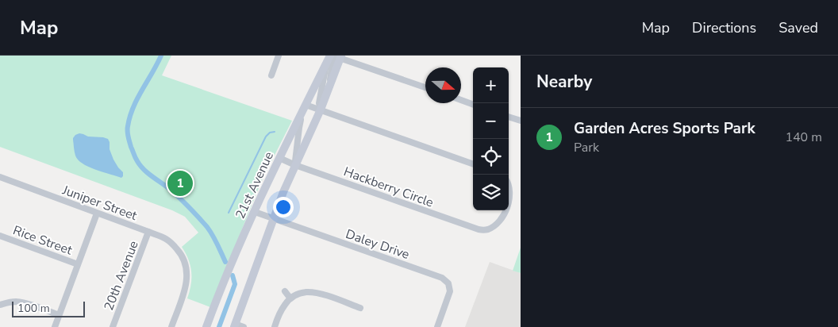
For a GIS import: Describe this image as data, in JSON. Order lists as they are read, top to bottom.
{
  "streets": {
    "street": [
      "21st Avenue",
      "Hackberry Circle",
      "Juniper Street",
      "Rice Street",
      "Daley Drive",
      "20th Avenue"
    ]
  },
  "crossings": [
    ["21st Avenue", "Hackberry Circle"],
    ["21st Avenue", "Daley Drive"],
    ["Juniper Street", "20th Avenue"]
  ],
  "scale_bar": "100 m",
  "north": "right",
  "page": {
    "header": "Map",
    "nav": ["Map", "Directions", "Saved"],
    "heading": "Nearby",
    "map_buttons": ["+", "−"],
    "list": [
      {
        "mark": "1",
        "name": "Garden Acres Sports Park",
        "note": "Park",
        "value": "140 m"
      }
    ],
    "pins": "1",
    "scale": "100 m"
  }
}
